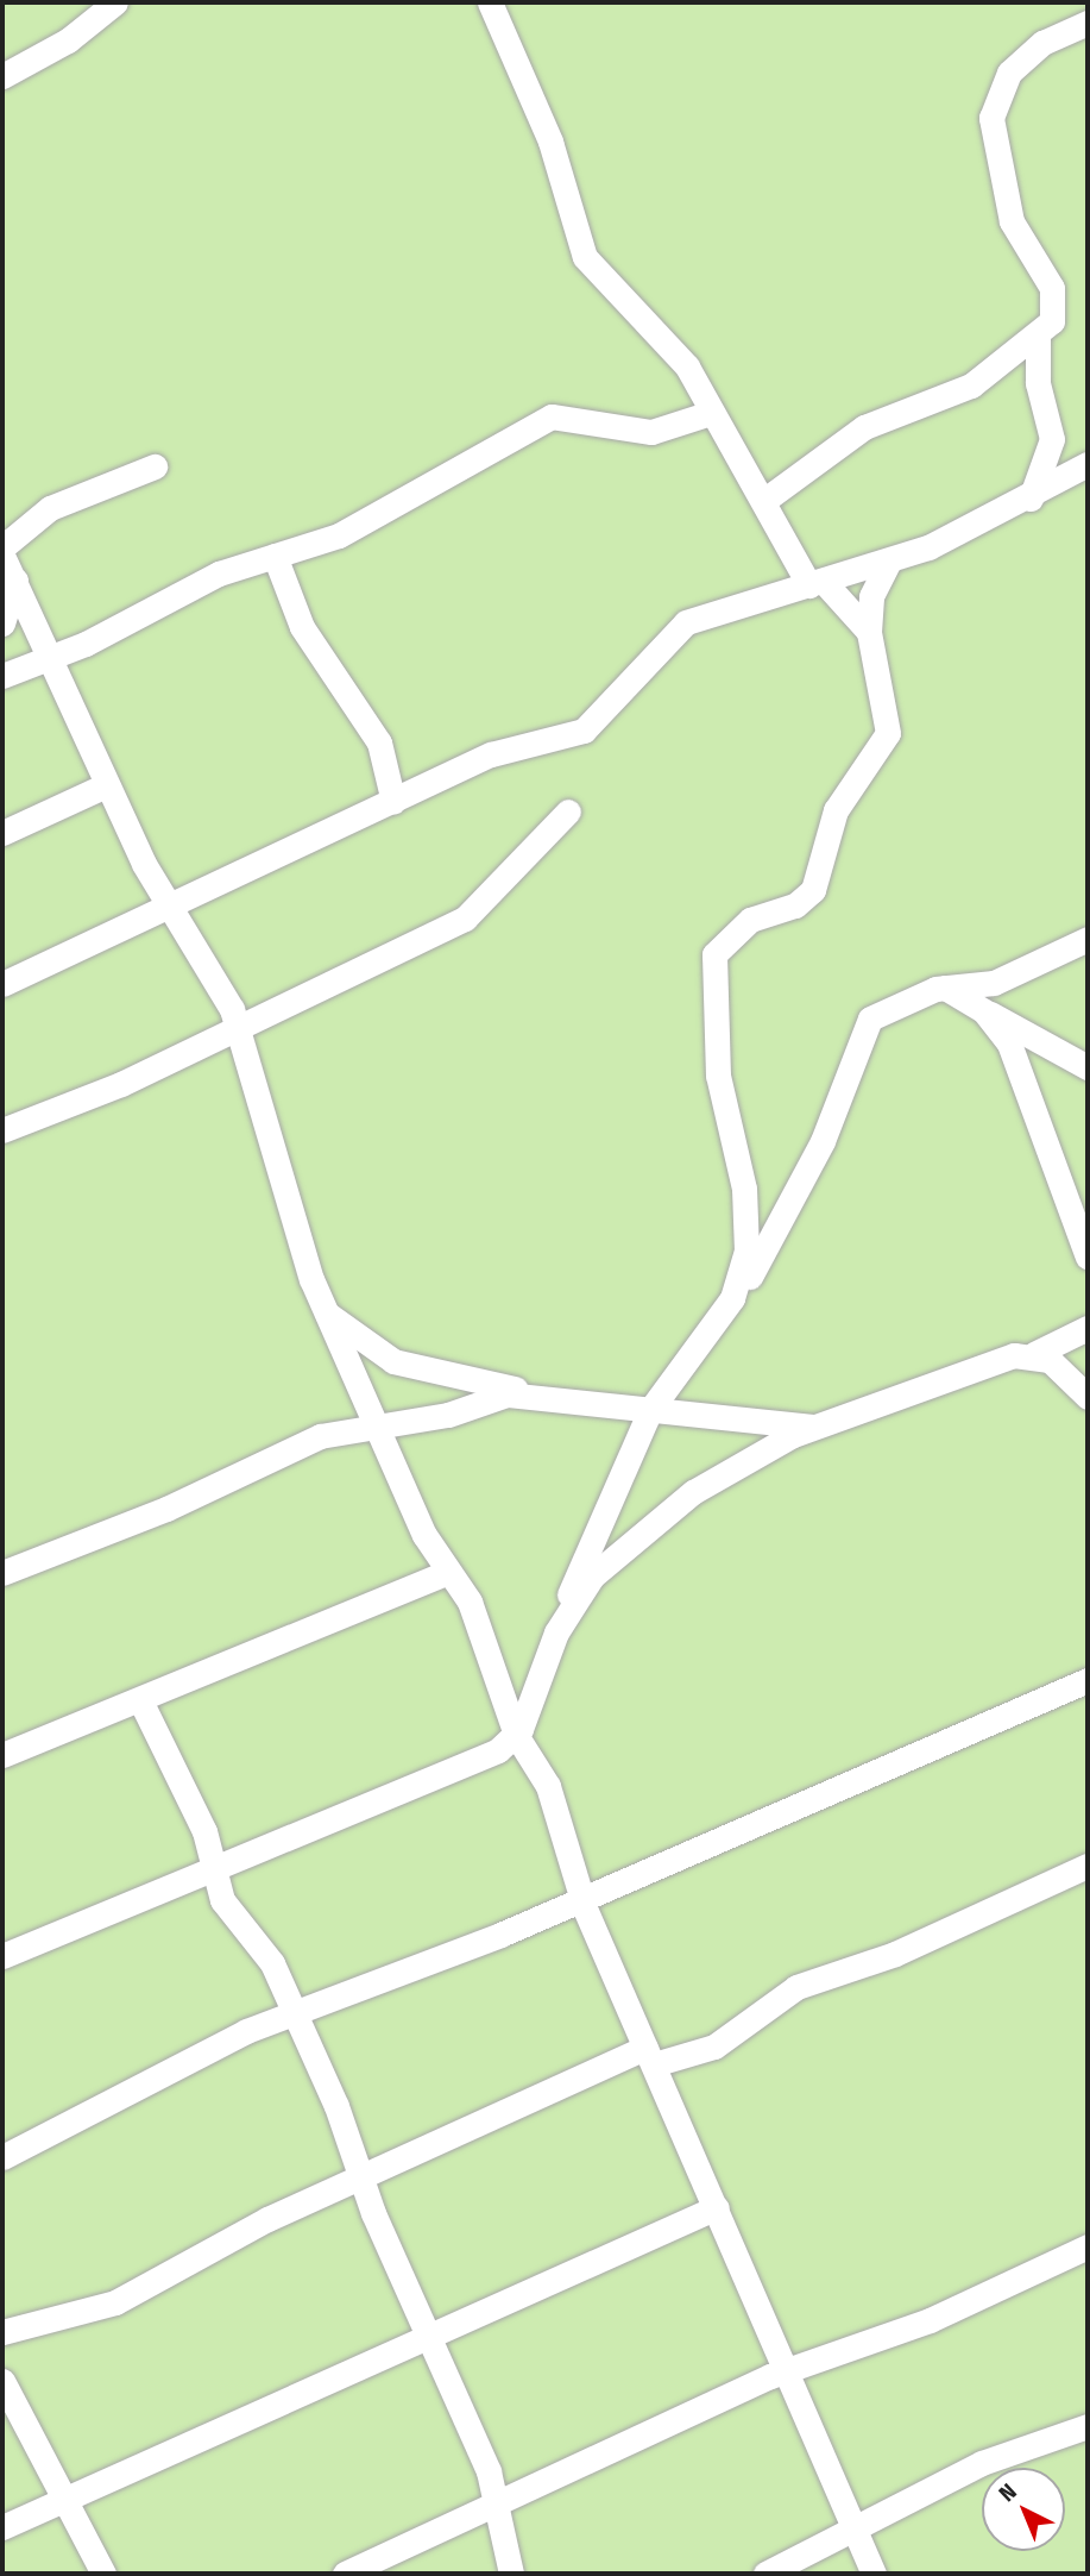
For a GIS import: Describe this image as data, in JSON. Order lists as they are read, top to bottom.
{
  "north": "top left"
}
